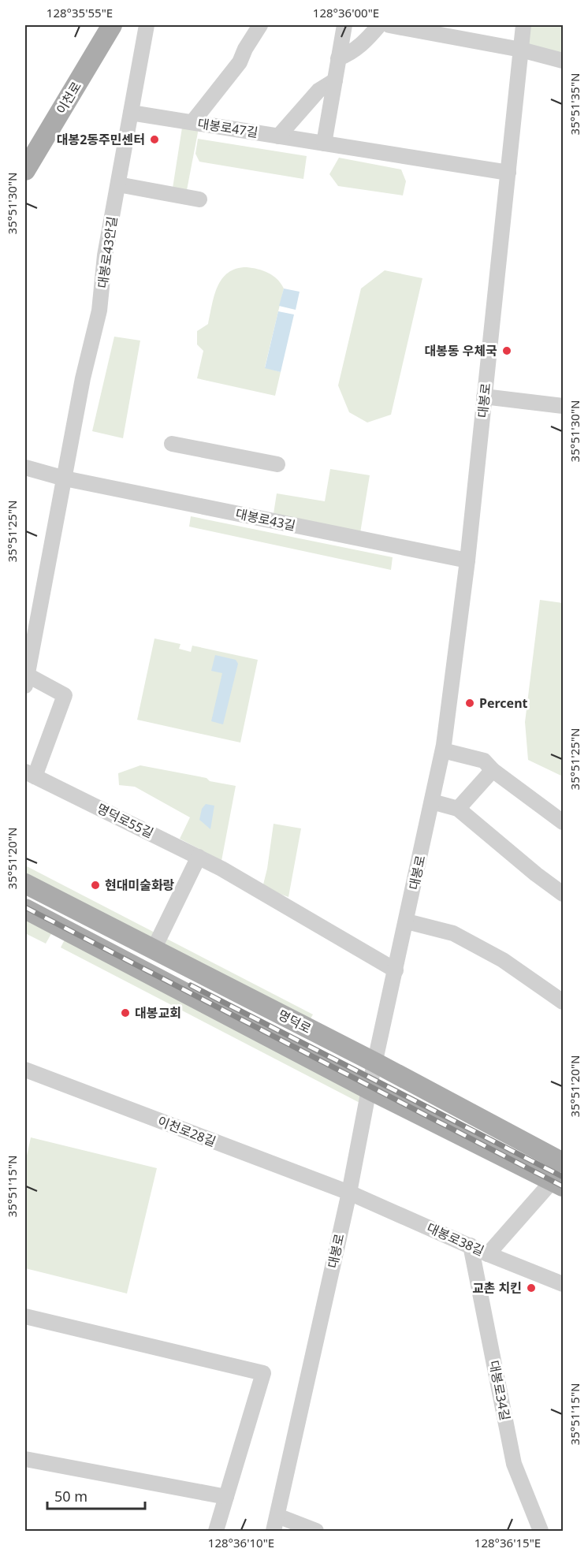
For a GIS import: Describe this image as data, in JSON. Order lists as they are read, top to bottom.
{
  "streets": {
    "main road": ["이천로", "명덕로"],
    "street": [
      "대봉로47길",
      "대봉로43안길",
      "대봉로",
      "대봉로43길",
      "명덕로55길",
      "이천로28길",
      "대봉로38길",
      "대봉로34길"
    ]
  },
  "crossings": [
    ["대봉로47길", "대봉로43안길"],
    ["대봉로47길", "대봉로"],
    ["대봉로43안길", "대봉로43길"],
    ["대봉로", "대봉로43길"],
    ["대봉로", "명덕로55길"],
    ["대봉로", "명덕로"],
    ["대봉로", "이천로28길"],
    ["대봉로", "대봉로38길"],
    ["이천로28길", "대봉로38길"],
    ["대봉로38길", "대봉로34길"]
  ],
  "places": [
    "대봉2동주민센터",
    "대봉동 우체국",
    "Percent",
    "현대미술화랑",
    "대봉교회",
    "교촌 치킨"
  ],
  "scale_bar": "50 m",
  "coordinates": [
    "128°35'55\"E",
    "128°36'00\"E",
    "35°51'35\"N",
    "35°51'30\"N",
    "35°51'25\"N",
    "35°51'20\"N",
    "35°51'15\"N",
    "128°36'10\"E",
    "128°36'15\"E"
  ]
}
